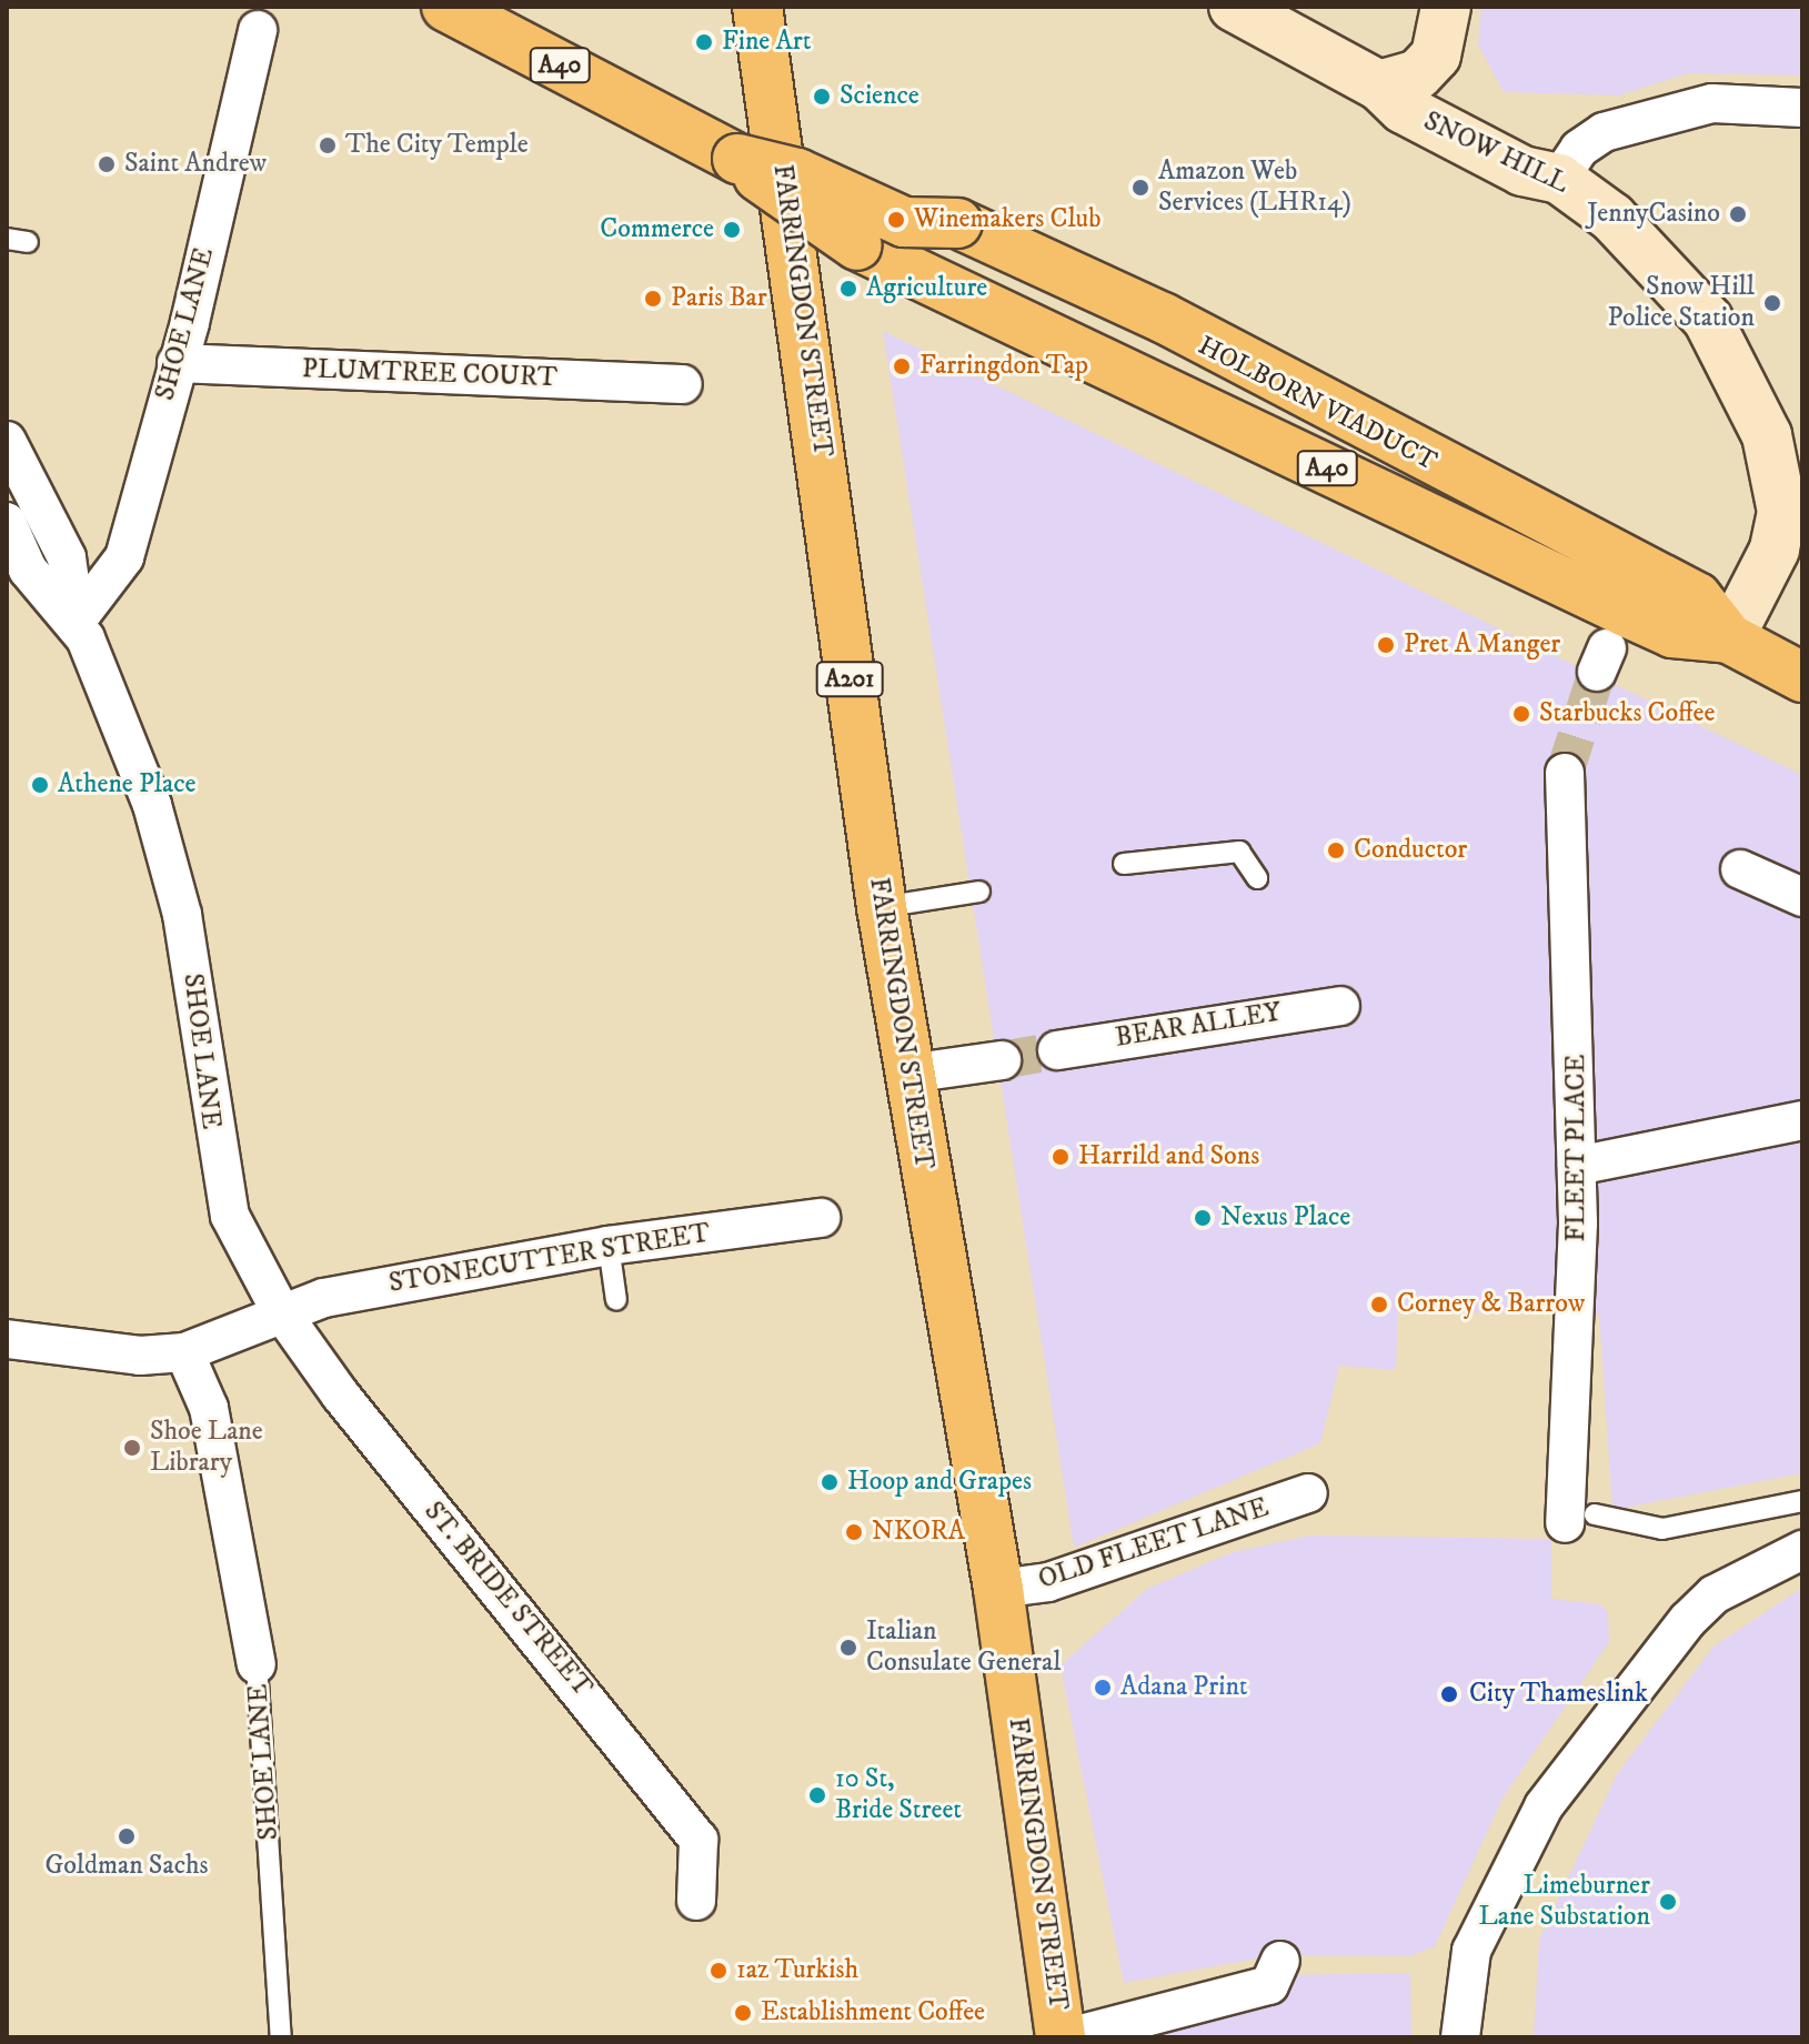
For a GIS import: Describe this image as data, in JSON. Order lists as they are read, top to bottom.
{
  "streets": {
    "main road": [
      "A40",
      "FARRINGDON STREET",
      "HOLBORN VIADUCT",
      "A201"
    ],
    "street": [
      "SNOW HILL",
      "SHOE LANE",
      "PLUMTREE COURT",
      "BEAR ALLEY",
      "FLEET PLACE",
      "STONECUTTER STREET",
      "OLD FLEET LANE",
      "ST. BRIDE STREET"
    ]
  },
  "crossings": [
    ["SNOW HILL", "HOLBORN VIADUCT"],
    ["FARRINGDON STREET", "OLD FLEET LANE"],
    ["SHOE LANE", "PLUMTREE COURT"],
    ["SHOE LANE", "STONECUTTER STREET"],
    ["SHOE LANE", "ST. BRIDE STREET"],
    ["STONECUTTER STREET", "ST. BRIDE STREET"]
  ],
  "places": [
    "Fine Art",
    "Science",
    "The City Temple",
    "Saint Andrew",
    "Amazon Web Services (LHR14)",
    "JennyCasino",
    "Winemakers Club",
    "Commerce",
    "Agriculture",
    "Paris Bar",
    "Snow Hill Police Station",
    "Farringdon Tap",
    "Pret A Manger",
    "Starbucks Coffee",
    "Athene Place",
    "Conductor",
    "Harrild and Sons",
    "Nexus Place",
    "Corney & Barrow",
    "Shoe Lane Library",
    "Hoop and Grapes",
    "NKORA",
    "Italian Consulate General",
    "Adana Print",
    "City Thameslink",
    "10 St, Bride Street",
    "Goldman Sachs",
    "Limeburner Lane Substation",
    "1az Turkish",
    "Establishment Coffee"
  ]
}
